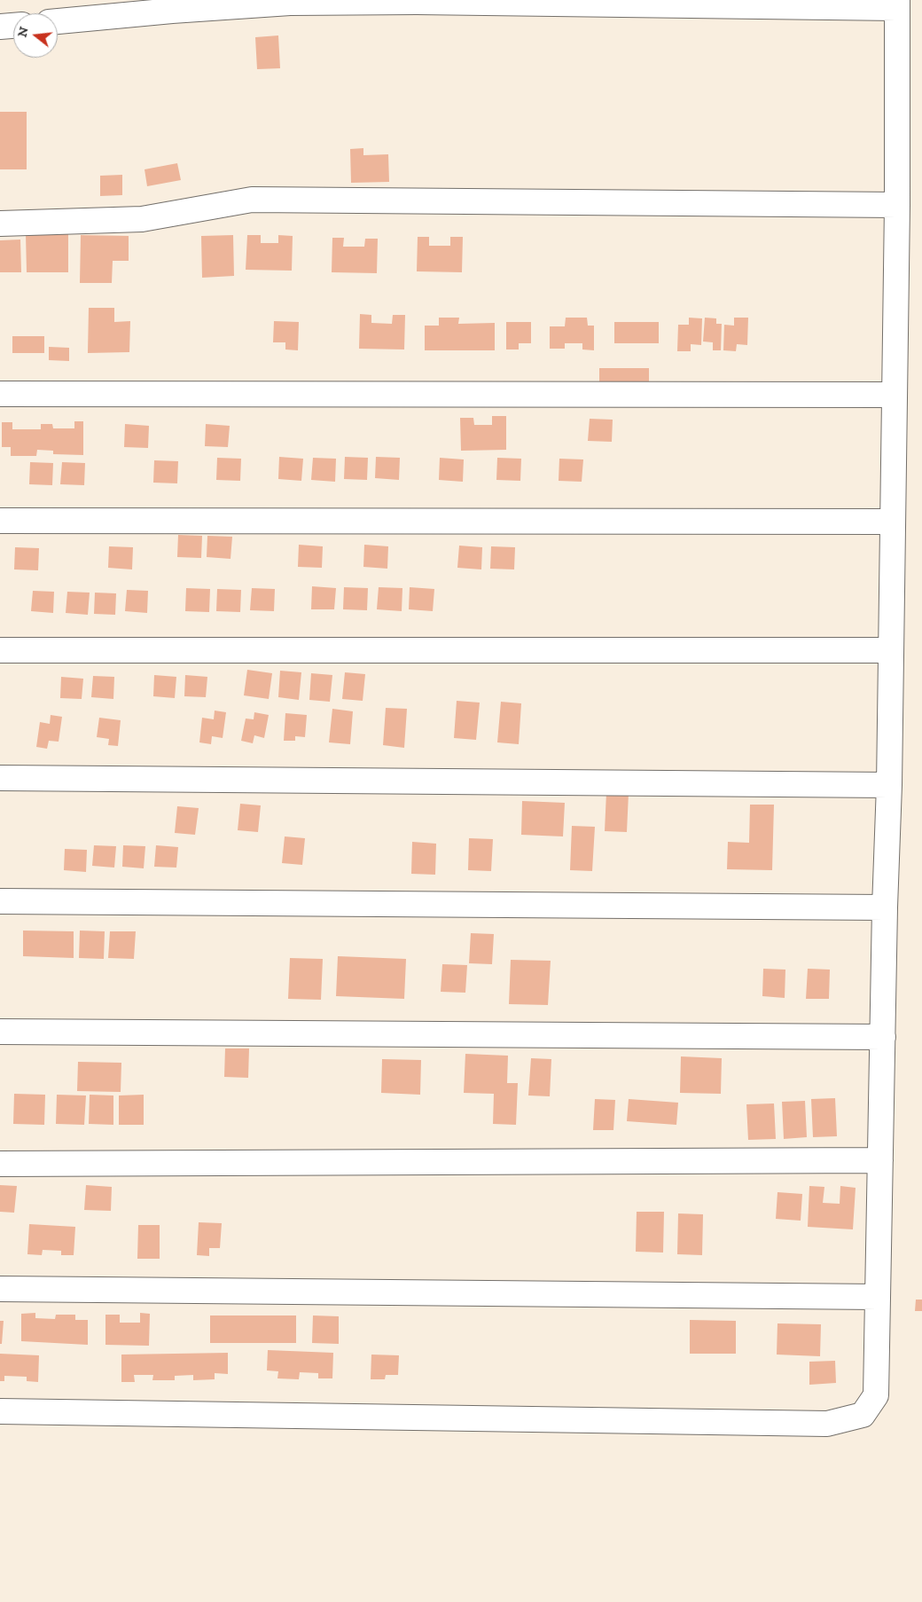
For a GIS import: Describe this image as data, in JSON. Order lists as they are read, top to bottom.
{
  "north": "left"
}
